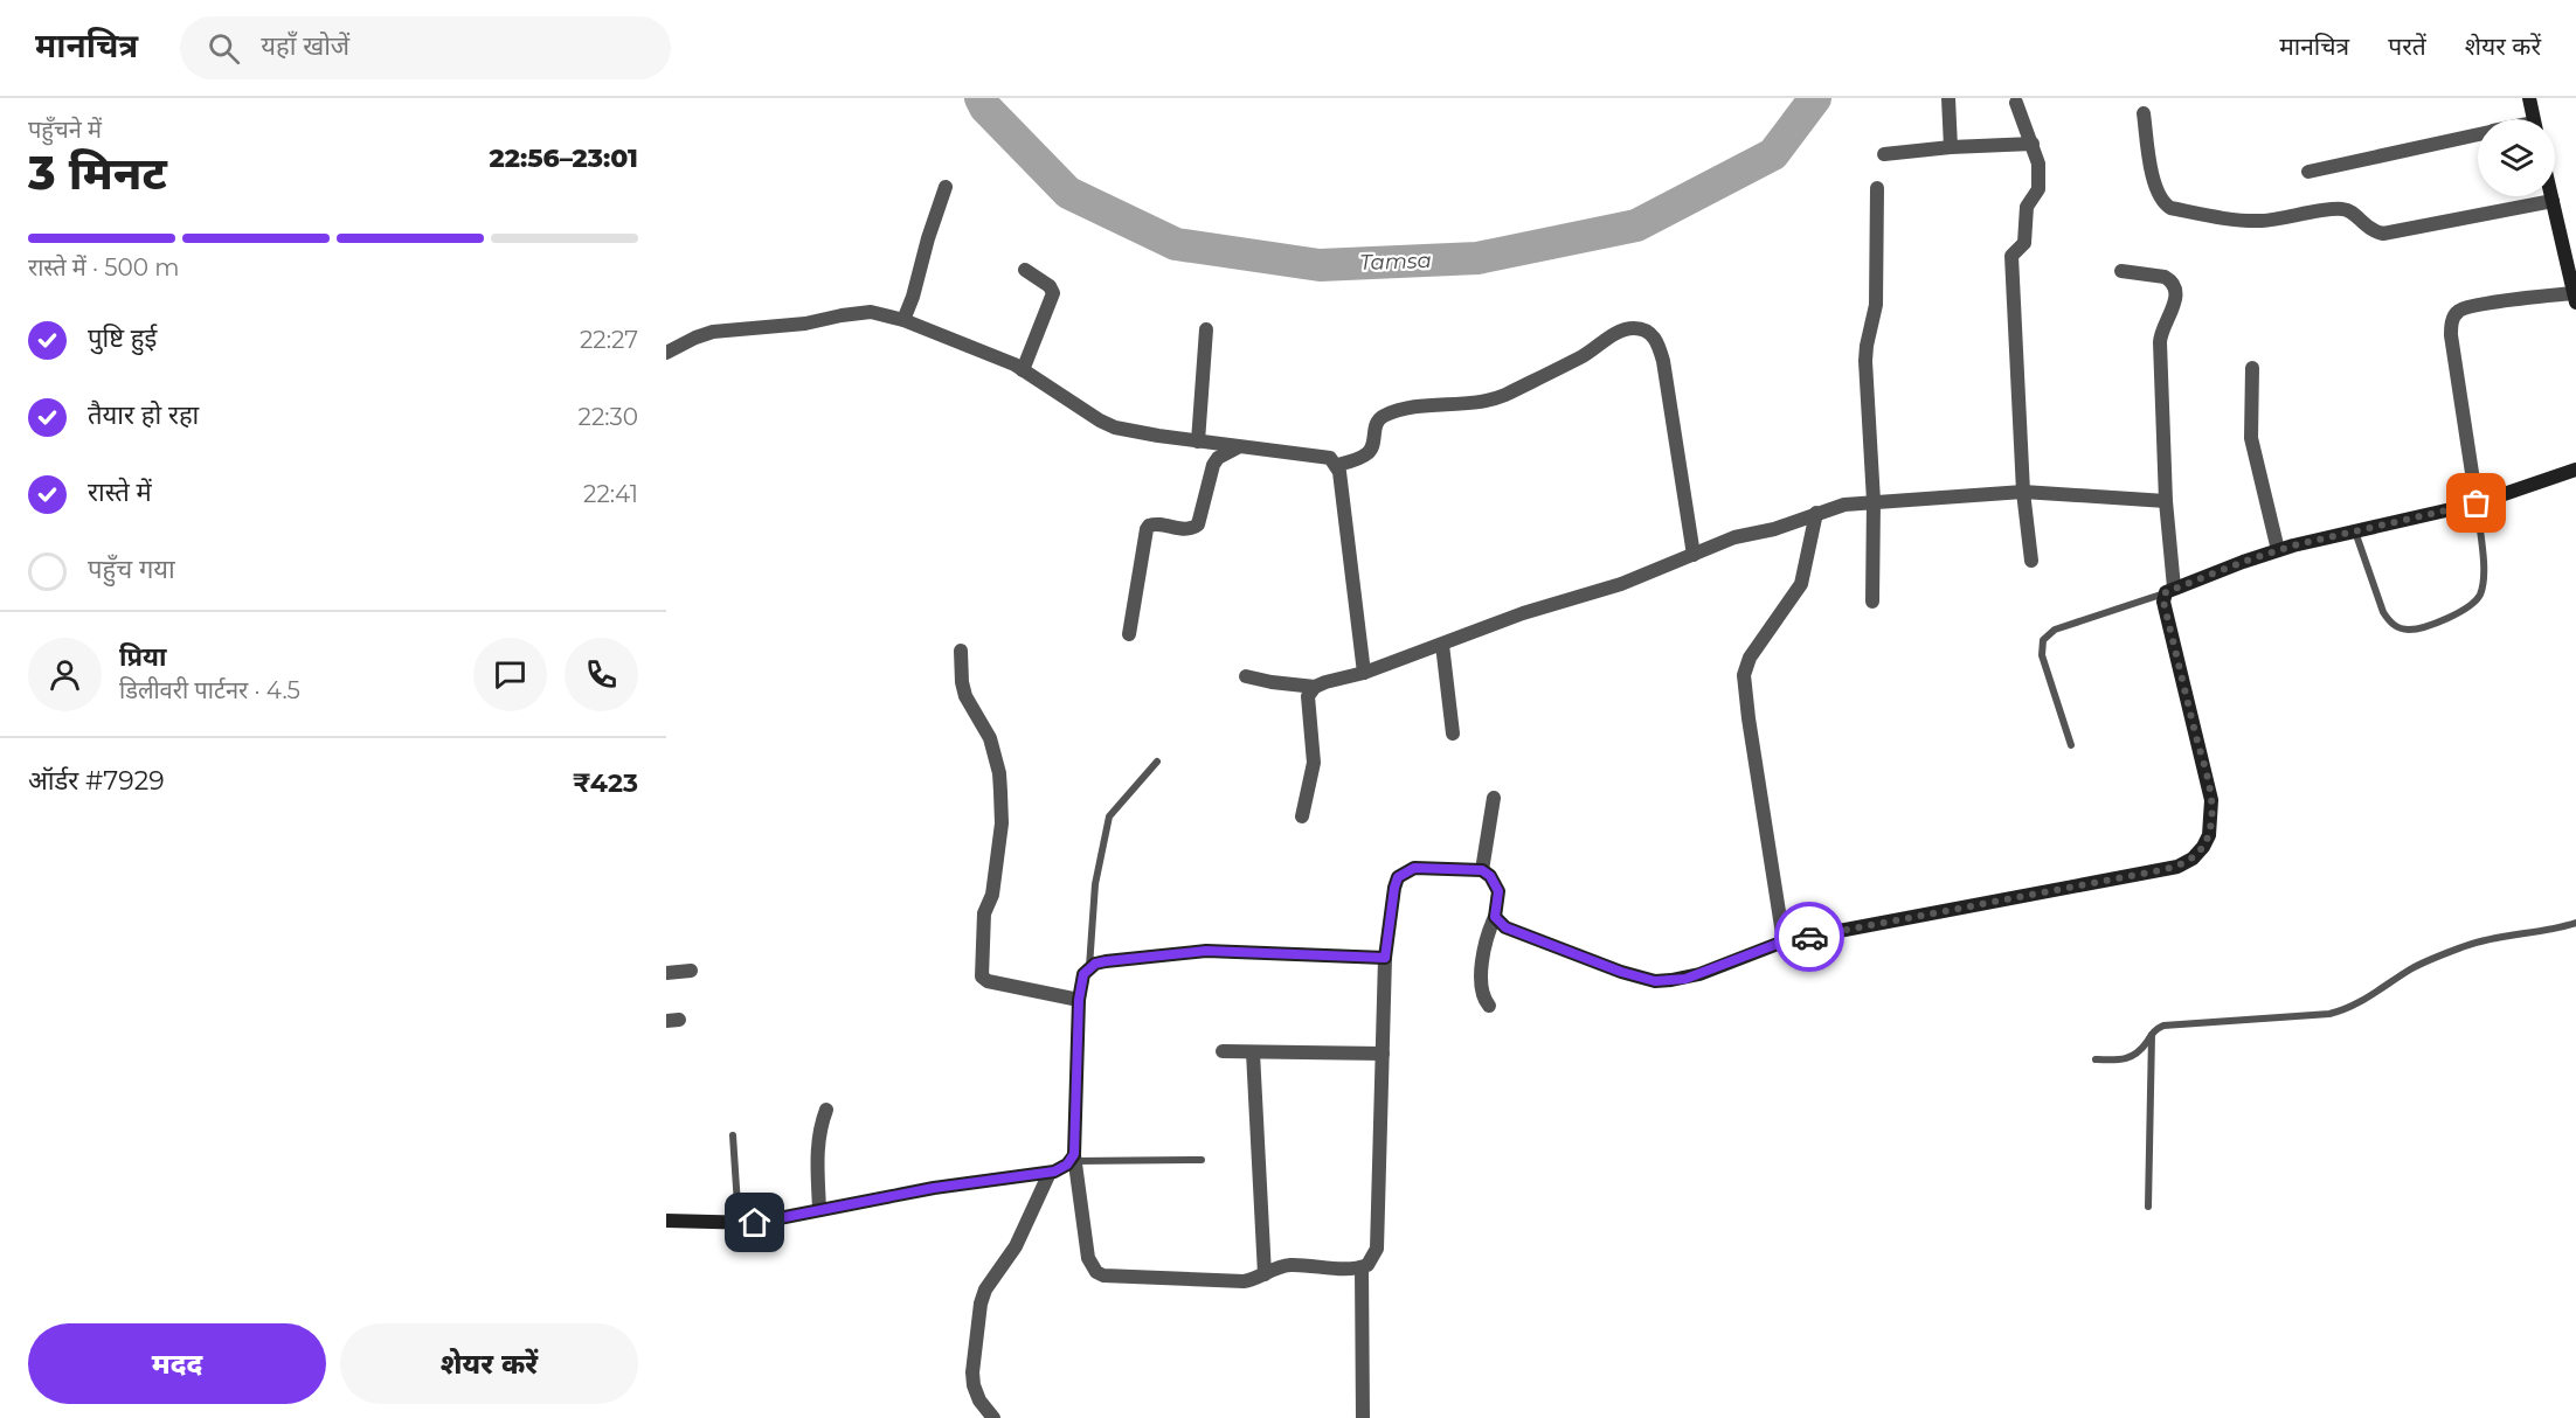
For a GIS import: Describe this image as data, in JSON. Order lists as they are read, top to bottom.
{
  "water": ["Tamsa"],
  "page": {
    "header": "मानचित्र",
    "search": "यहाँ खोजें",
    "nav": ["मानचित्र", "परतें", "शेयर करें"],
    "heading": ["3 मिनट", "पहुँचने में", "22:56–23:01"],
    "panel": [
      "प्रिया",
      "डिलीवरी पार्टनर · 4.5",
      "ऑर्डर #7929",
      "₹423"
    ],
    "bar": "रास्ते में · 500 m",
    "list": [
      ["पुष्टि हुई", "22:27"],
      ["तैयार हो रहा", "22:30"],
      ["रास्ते में", "22:41"],
      "पहुँच गया"
    ],
    "buttons": ["मदद", "शेयर करें"]
  }
}
